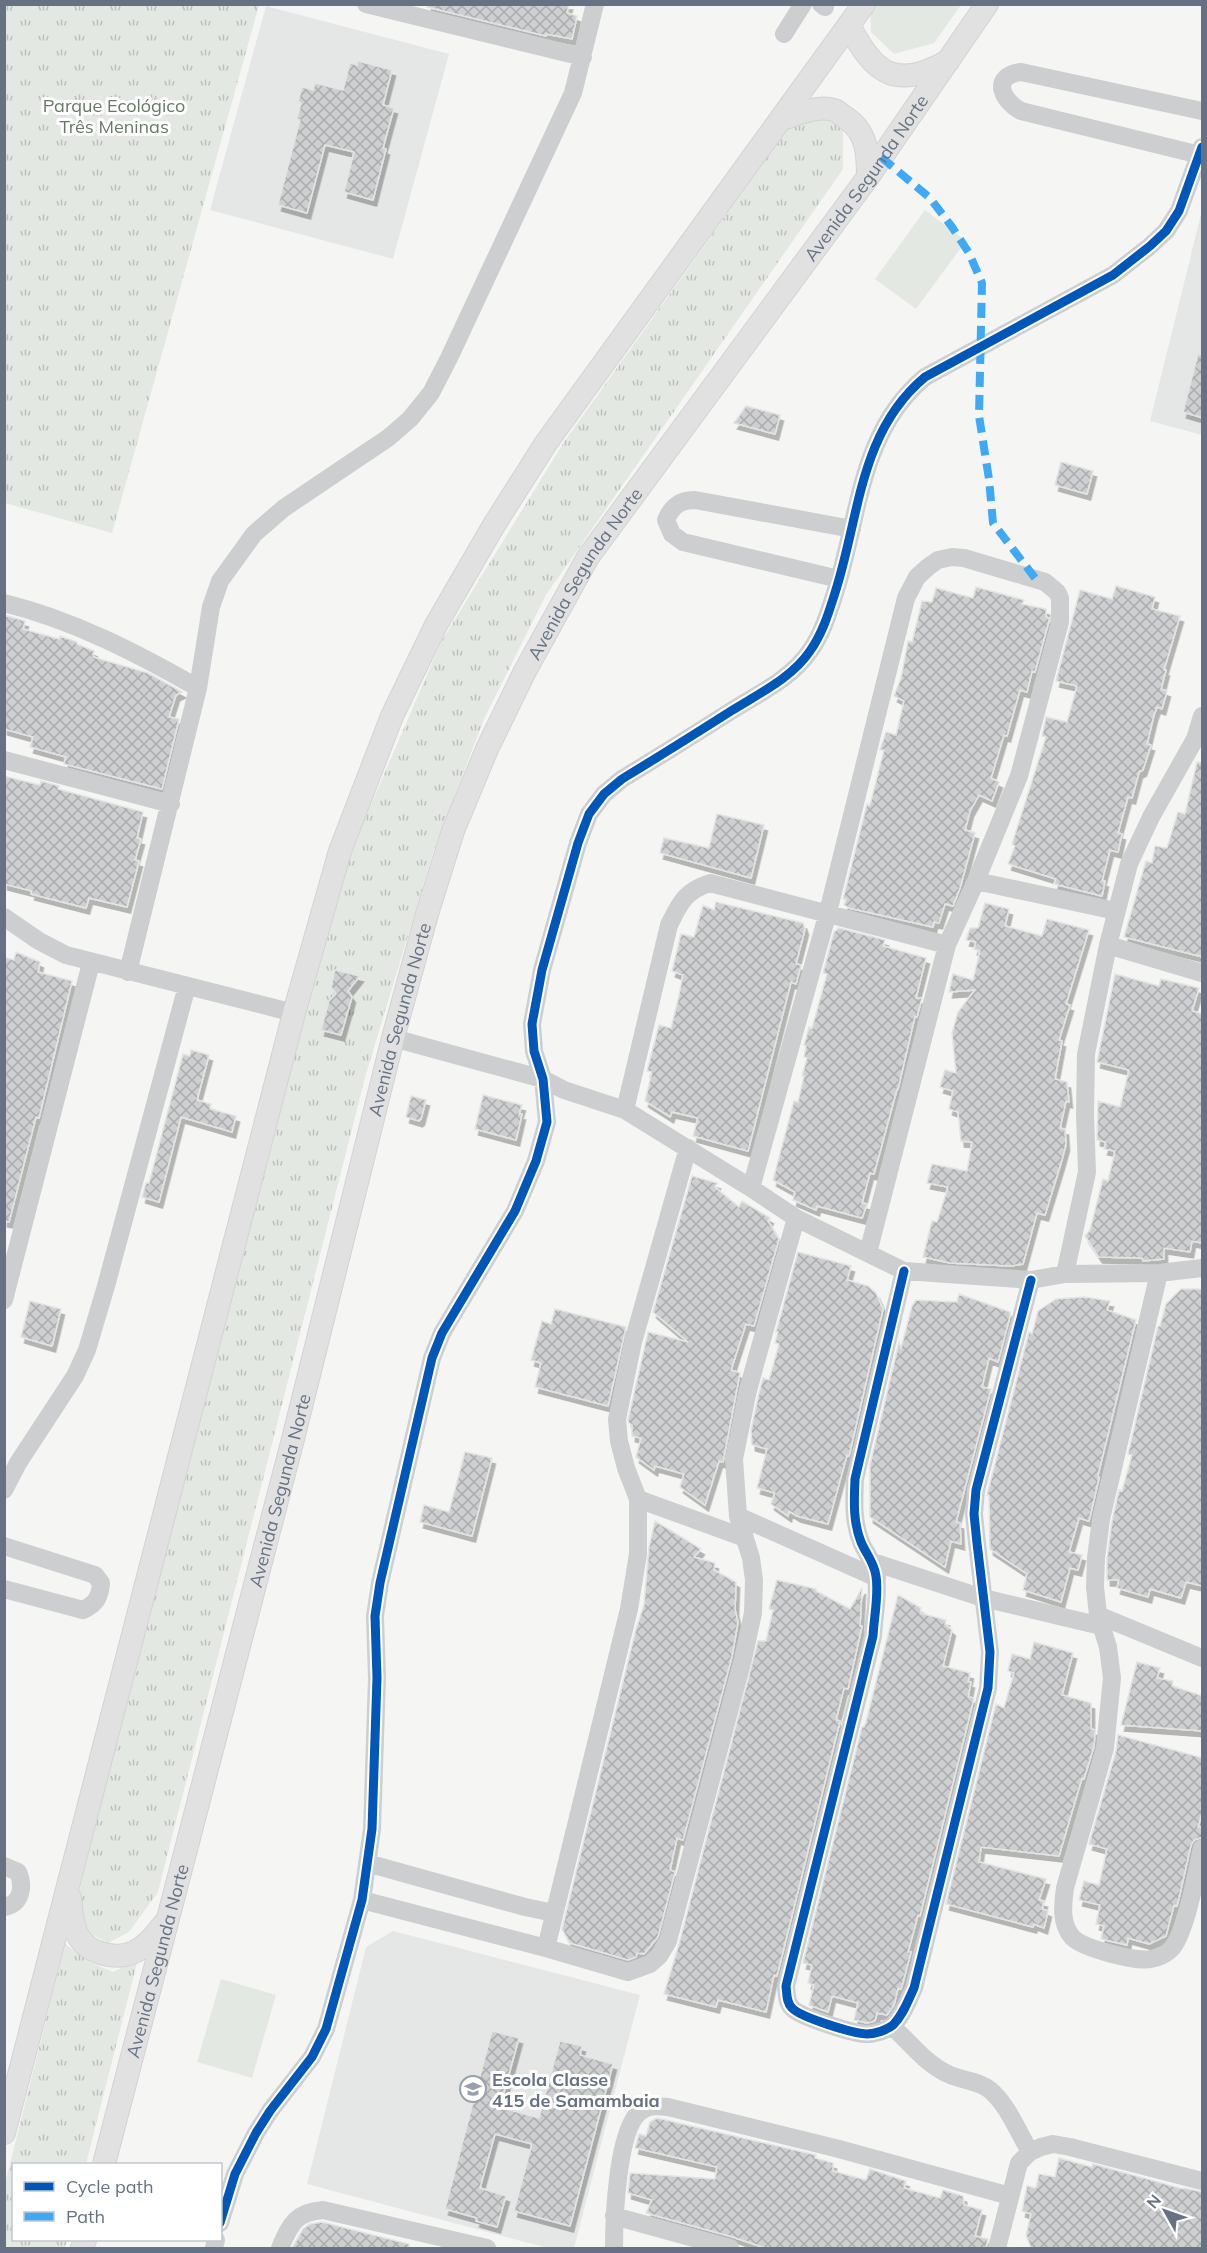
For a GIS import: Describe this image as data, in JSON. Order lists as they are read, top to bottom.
{
  "streets": {
    "main road": ["Avenida Segunda Norte"]
  },
  "parks": ["Parque Ecológico Três Meninas"],
  "places": {
    "school or university": ["Escola Classe 415 de Samambaia"]
  },
  "legend": ["Cycle path", "Path"],
  "north": "top left"
}
